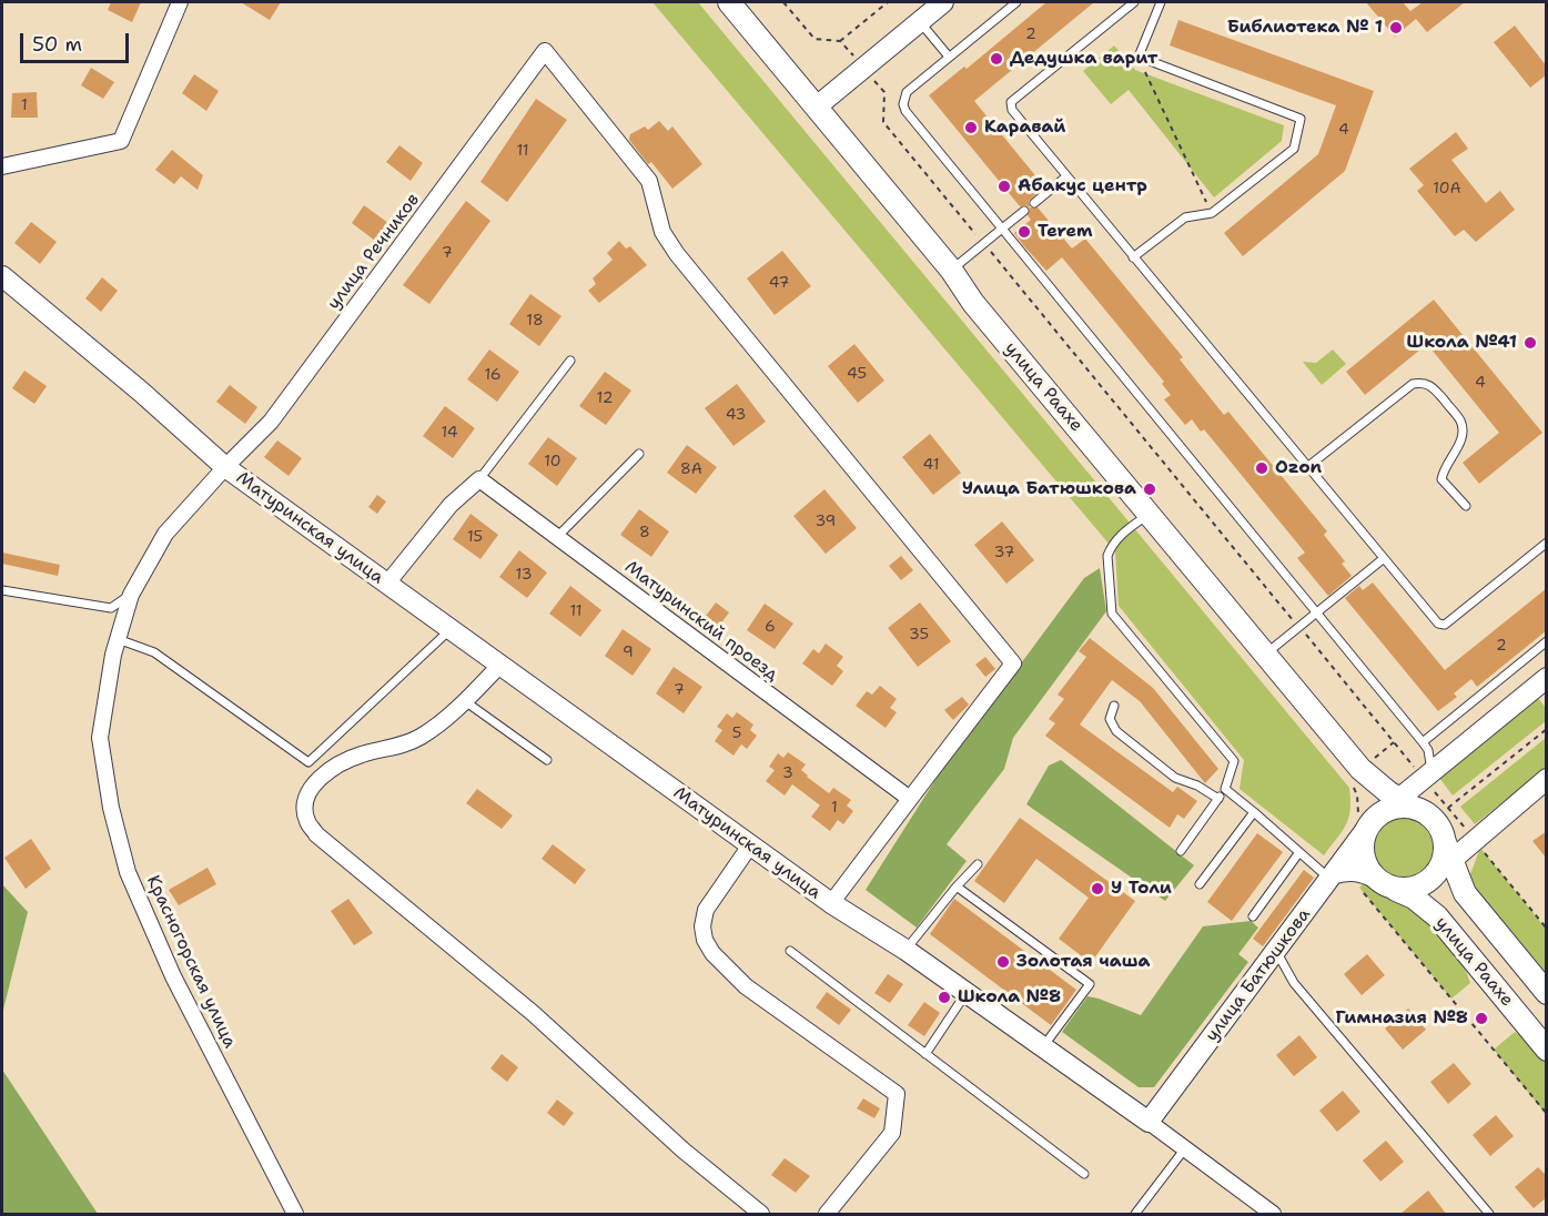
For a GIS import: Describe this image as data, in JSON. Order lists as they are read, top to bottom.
{
  "streets": {
    "main road": ["улица Раахе"],
    "street": [
      "улица Речников",
      "Матуринская улица",
      "Матуринский проезд",
      "Красногорская улица",
      "улица Батюшкова"
    ]
  },
  "crossings": [
    ["улица Речников", "Матуринская улица"],
    ["улица Речников", "Матуринский проезд"],
    ["улица Раахе", "улица Батюшкова"],
    ["Матуринская улица", "Красногорская улица"],
    ["Матуринская улица", "улица Батюшкова"]
  ],
  "places": [
    "Библиотека № 1",
    "Дедушка варит",
    "Каравай",
    "Абакус центр",
    "Terem",
    "Школа №41",
    "Ozon",
    "Улица Батюшкова",
    "У Толи",
    "Золотая чаша",
    "Школа №8",
    "Гимназия №8"
  ],
  "house_numbers": [
    "2",
    "1",
    "4",
    "11",
    "10А",
    "7",
    "47",
    "18",
    "45",
    "16",
    "4",
    "12",
    "43",
    "14",
    "10",
    "41",
    "8А",
    "39",
    "8",
    "15",
    "37",
    "13",
    "11",
    "6",
    "35",
    "2",
    "9",
    "7",
    "5",
    "3",
    "1"
  ],
  "scale_bar": "50 m"
}
